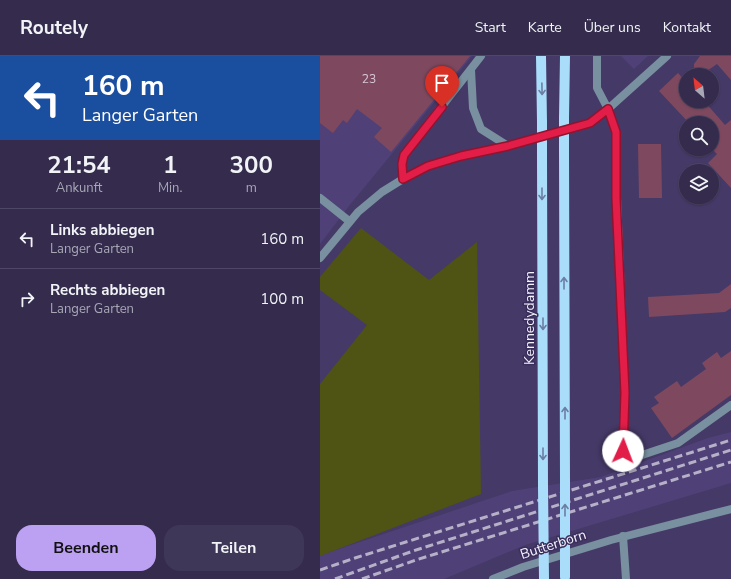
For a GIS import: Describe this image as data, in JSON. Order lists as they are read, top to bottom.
{
  "streets": {
    "main road": ["Kennedydamm"],
    "street": ["Butterborn"]
  },
  "house_numbers": ["23"],
  "north": "top left",
  "page": {
    "header": "Routely",
    "nav": [
      "Start",
      "Karte",
      "Über uns",
      "Kontakt"
    ],
    "turn": ["160 m", "Langer Garten"],
    "eta": [
      "21:54",
      "Ankunft",
      "1",
      "Min.",
      "300",
      "m"
    ],
    "list": [
      {
        "name": "Links abbiegen",
        "note": "Langer Garten",
        "value": "160 m"
      },
      {
        "name": "Rechts abbiegen",
        "note": "Langer Garten",
        "value": "100 m"
      }
    ],
    "buttons": ["Beenden", "Teilen"]
  }
}
